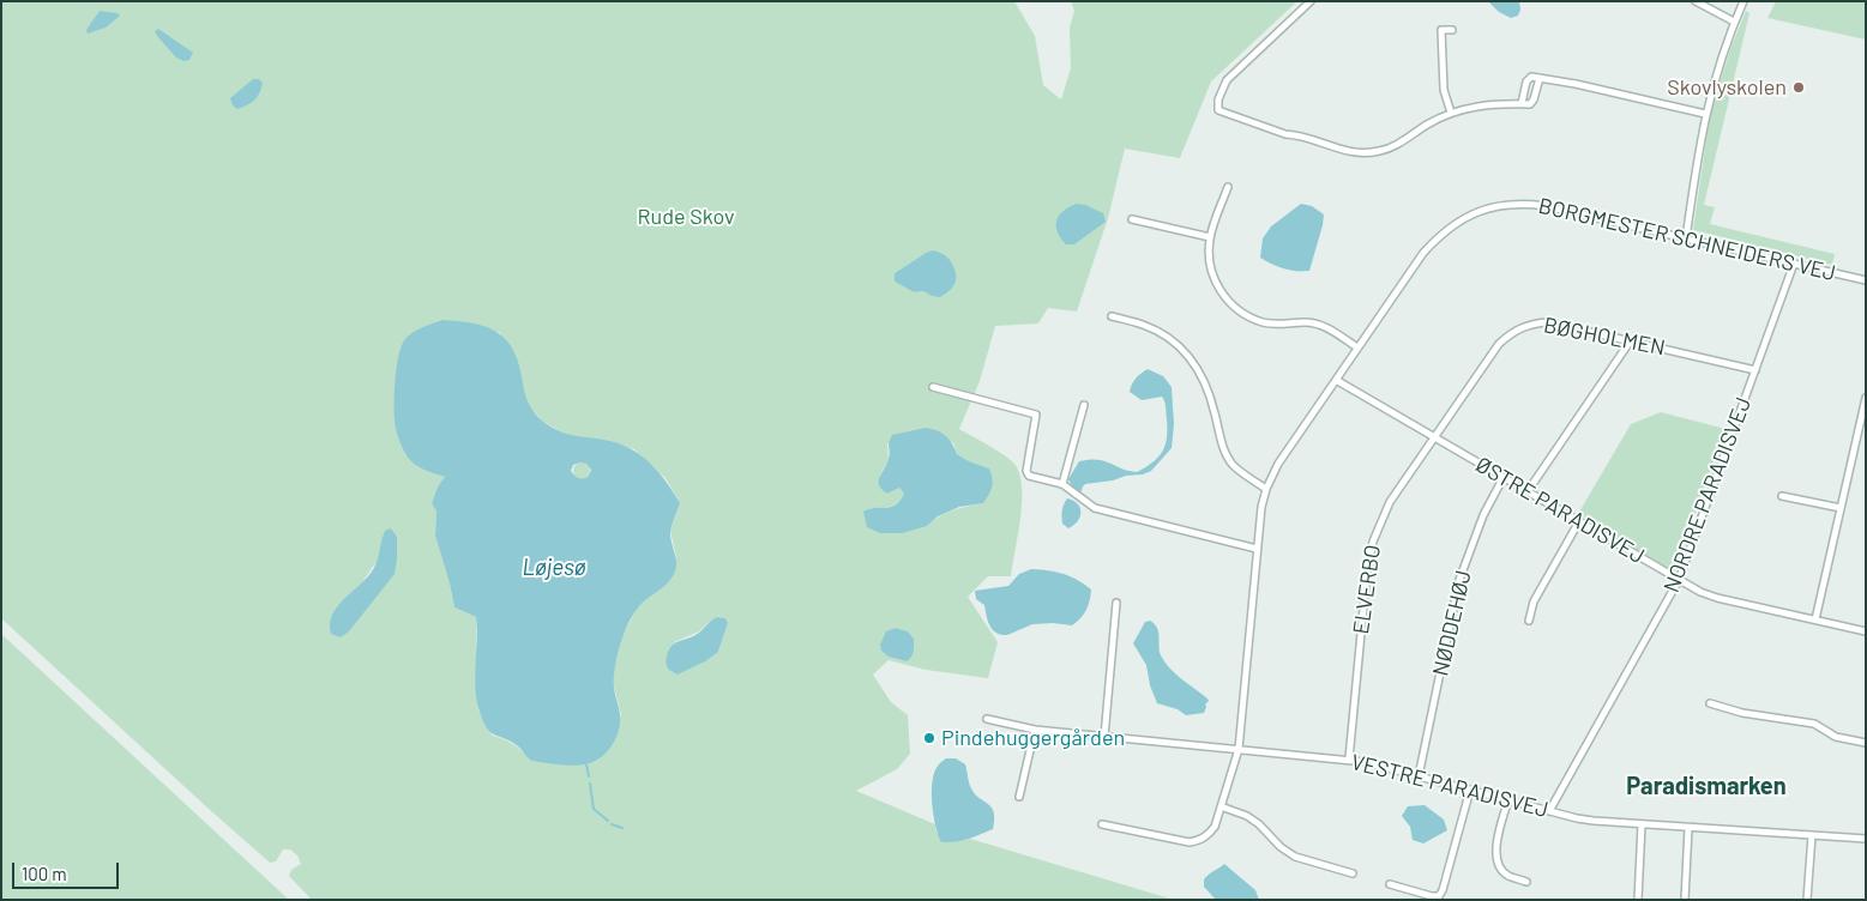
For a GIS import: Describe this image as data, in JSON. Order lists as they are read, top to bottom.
{
  "streets": {
    "street": [
      "BORGMESTER SCHNEIDERS VEJ",
      "BØGHOLMEN",
      "NORDRE PARADISVEJ",
      "ØSTRE PARADISVEJ",
      "ELVERBO",
      "NØDDEHØJ",
      "VESTRE PARADISVEJ"
    ]
  },
  "crossings": [
    ["BORGMESTER SCHNEIDERS VEJ", "NORDRE PARADISVEJ"],
    ["BORGMESTER SCHNEIDERS VEJ", "ØSTRE PARADISVEJ"],
    ["BORGMESTER SCHNEIDERS VEJ", "VESTRE PARADISVEJ"],
    ["BØGHOLMEN", "NORDRE PARADISVEJ"],
    ["BØGHOLMEN", "ØSTRE PARADISVEJ"],
    ["BØGHOLMEN", "ELVERBO"],
    ["NORDRE PARADISVEJ", "ØSTRE PARADISVEJ"],
    ["NORDRE PARADISVEJ", "VESTRE PARADISVEJ"],
    ["ØSTRE PARADISVEJ", "ELVERBO"],
    ["ØSTRE PARADISVEJ", "NØDDEHØJ"],
    ["ELVERBO", "VESTRE PARADISVEJ"],
    ["NØDDEHØJ", "VESTRE PARADISVEJ"]
  ],
  "districts": ["Paradismarken"],
  "water": ["Løjesø"],
  "parks": ["Rude Skov"],
  "places": ["Skovlyskolen", "Pindehuggergården"],
  "scale_bar": "100 m"
}
